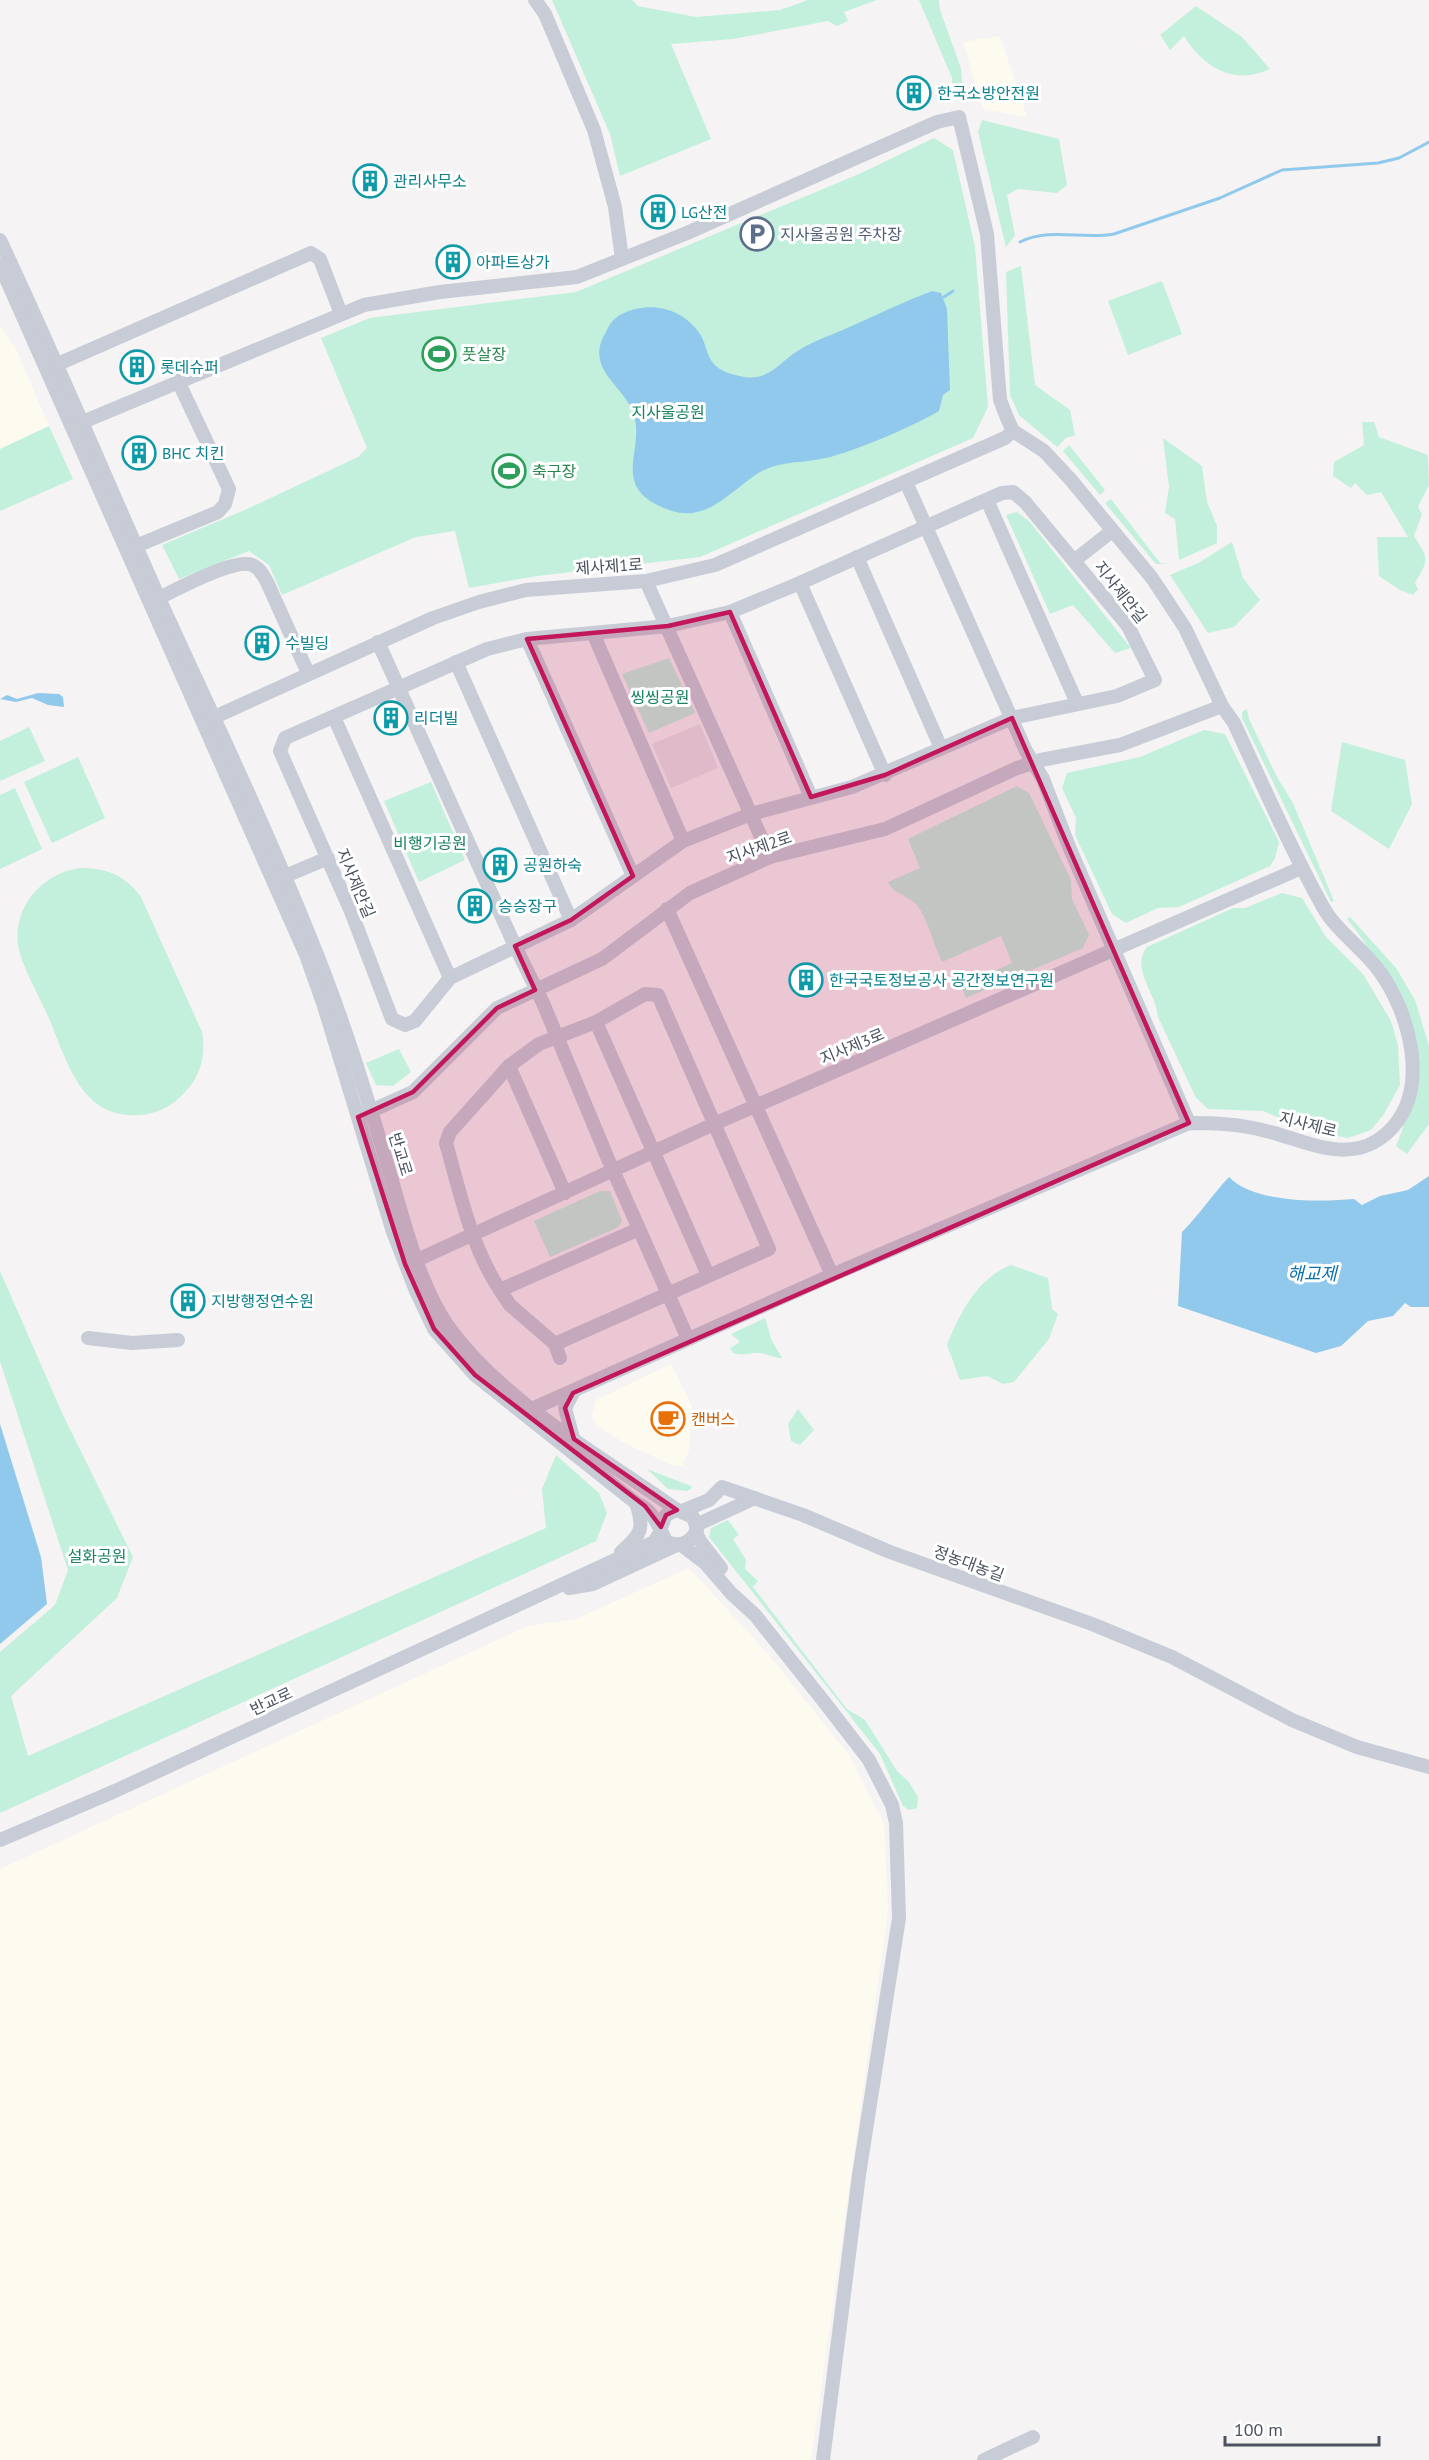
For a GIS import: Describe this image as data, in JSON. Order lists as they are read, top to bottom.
{
  "streets": {
    "street": [
      "제사제1로",
      "지사제안길",
      "지사제2로",
      "지사제3로",
      "지사제로",
      "반교로",
      "정농대농길"
    ]
  },
  "crossings": [
    ["제사제1로", "지사제로"],
    ["제사제1로", "반교로"],
    ["지사제2로", "지사제로"],
    ["지사제2로", "반교로"],
    ["지사제3로", "지사제로"],
    ["지사제3로", "반교로"],
    ["지사제로", "반교로"]
  ],
  "water": ["해교제"],
  "parks": [
    "지사울공원",
    "씽씽공원",
    "비행기공원",
    "설화공원"
  ],
  "places": {
    "building": [
      "한국소방안전원",
      "관리사무소",
      "LG산전",
      "아파트상가",
      "롯데슈퍼",
      "BHC 치킨",
      "수빌딩",
      "리더빌",
      "공원하숙",
      "승승장구",
      "한국국토정보공사 공간정보연구원",
      "지방행정연수원"
    ],
    "parking": ["지사울공원 주차장"],
    "sports": ["풋살장", "축구장"],
    "cafe": ["캔버스"]
  },
  "scale_bar": "100 m"
}
